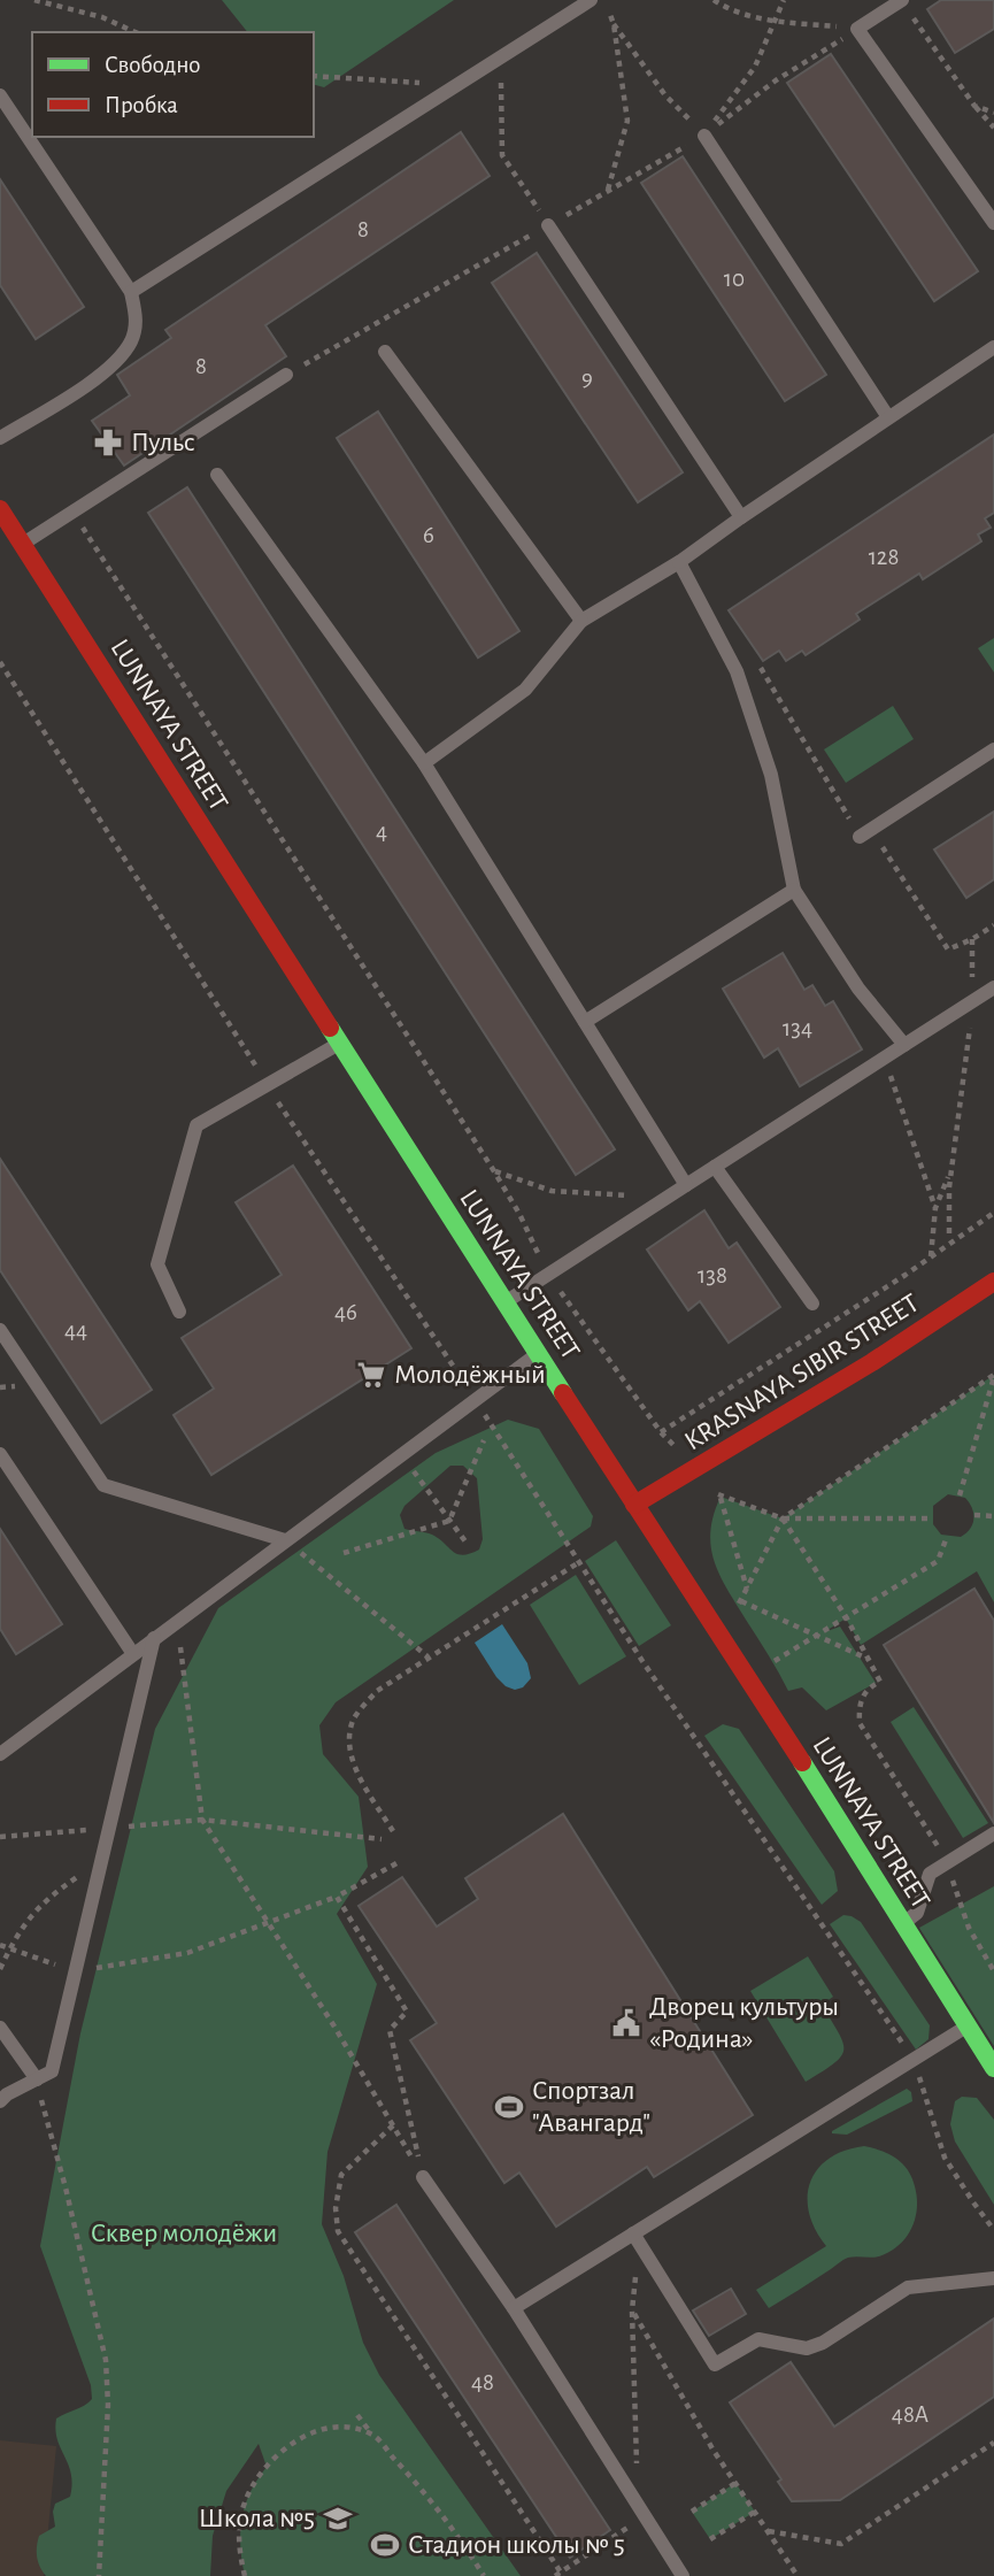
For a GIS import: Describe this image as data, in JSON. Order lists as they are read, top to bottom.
{
  "streets": {
    "street": ["LUNNAYA STREET", "KRASNAYA SIBIR STREET"]
  },
  "crossings": [
    ["LUNNAYA STREET", "KRASNAYA SIBIR STREET"]
  ],
  "parks": ["Сквер молодёжи"],
  "places": {
    "pharmacy": ["Пульс"],
    "supermarket": ["Молодёжный"],
    "public building": ["Дворец культуры «Родина»"],
    "sports": ["Спортзал \"Авангард\"", "Стадион школы № 5"],
    "school or university": ["Школа №5"]
  },
  "house_numbers": [
    "8",
    "10",
    "8",
    "9",
    "6",
    "128",
    "4",
    "134",
    "138",
    "46",
    "44",
    "48",
    "48А"
  ],
  "legend": ["Свободно", "Пробка"]
}
